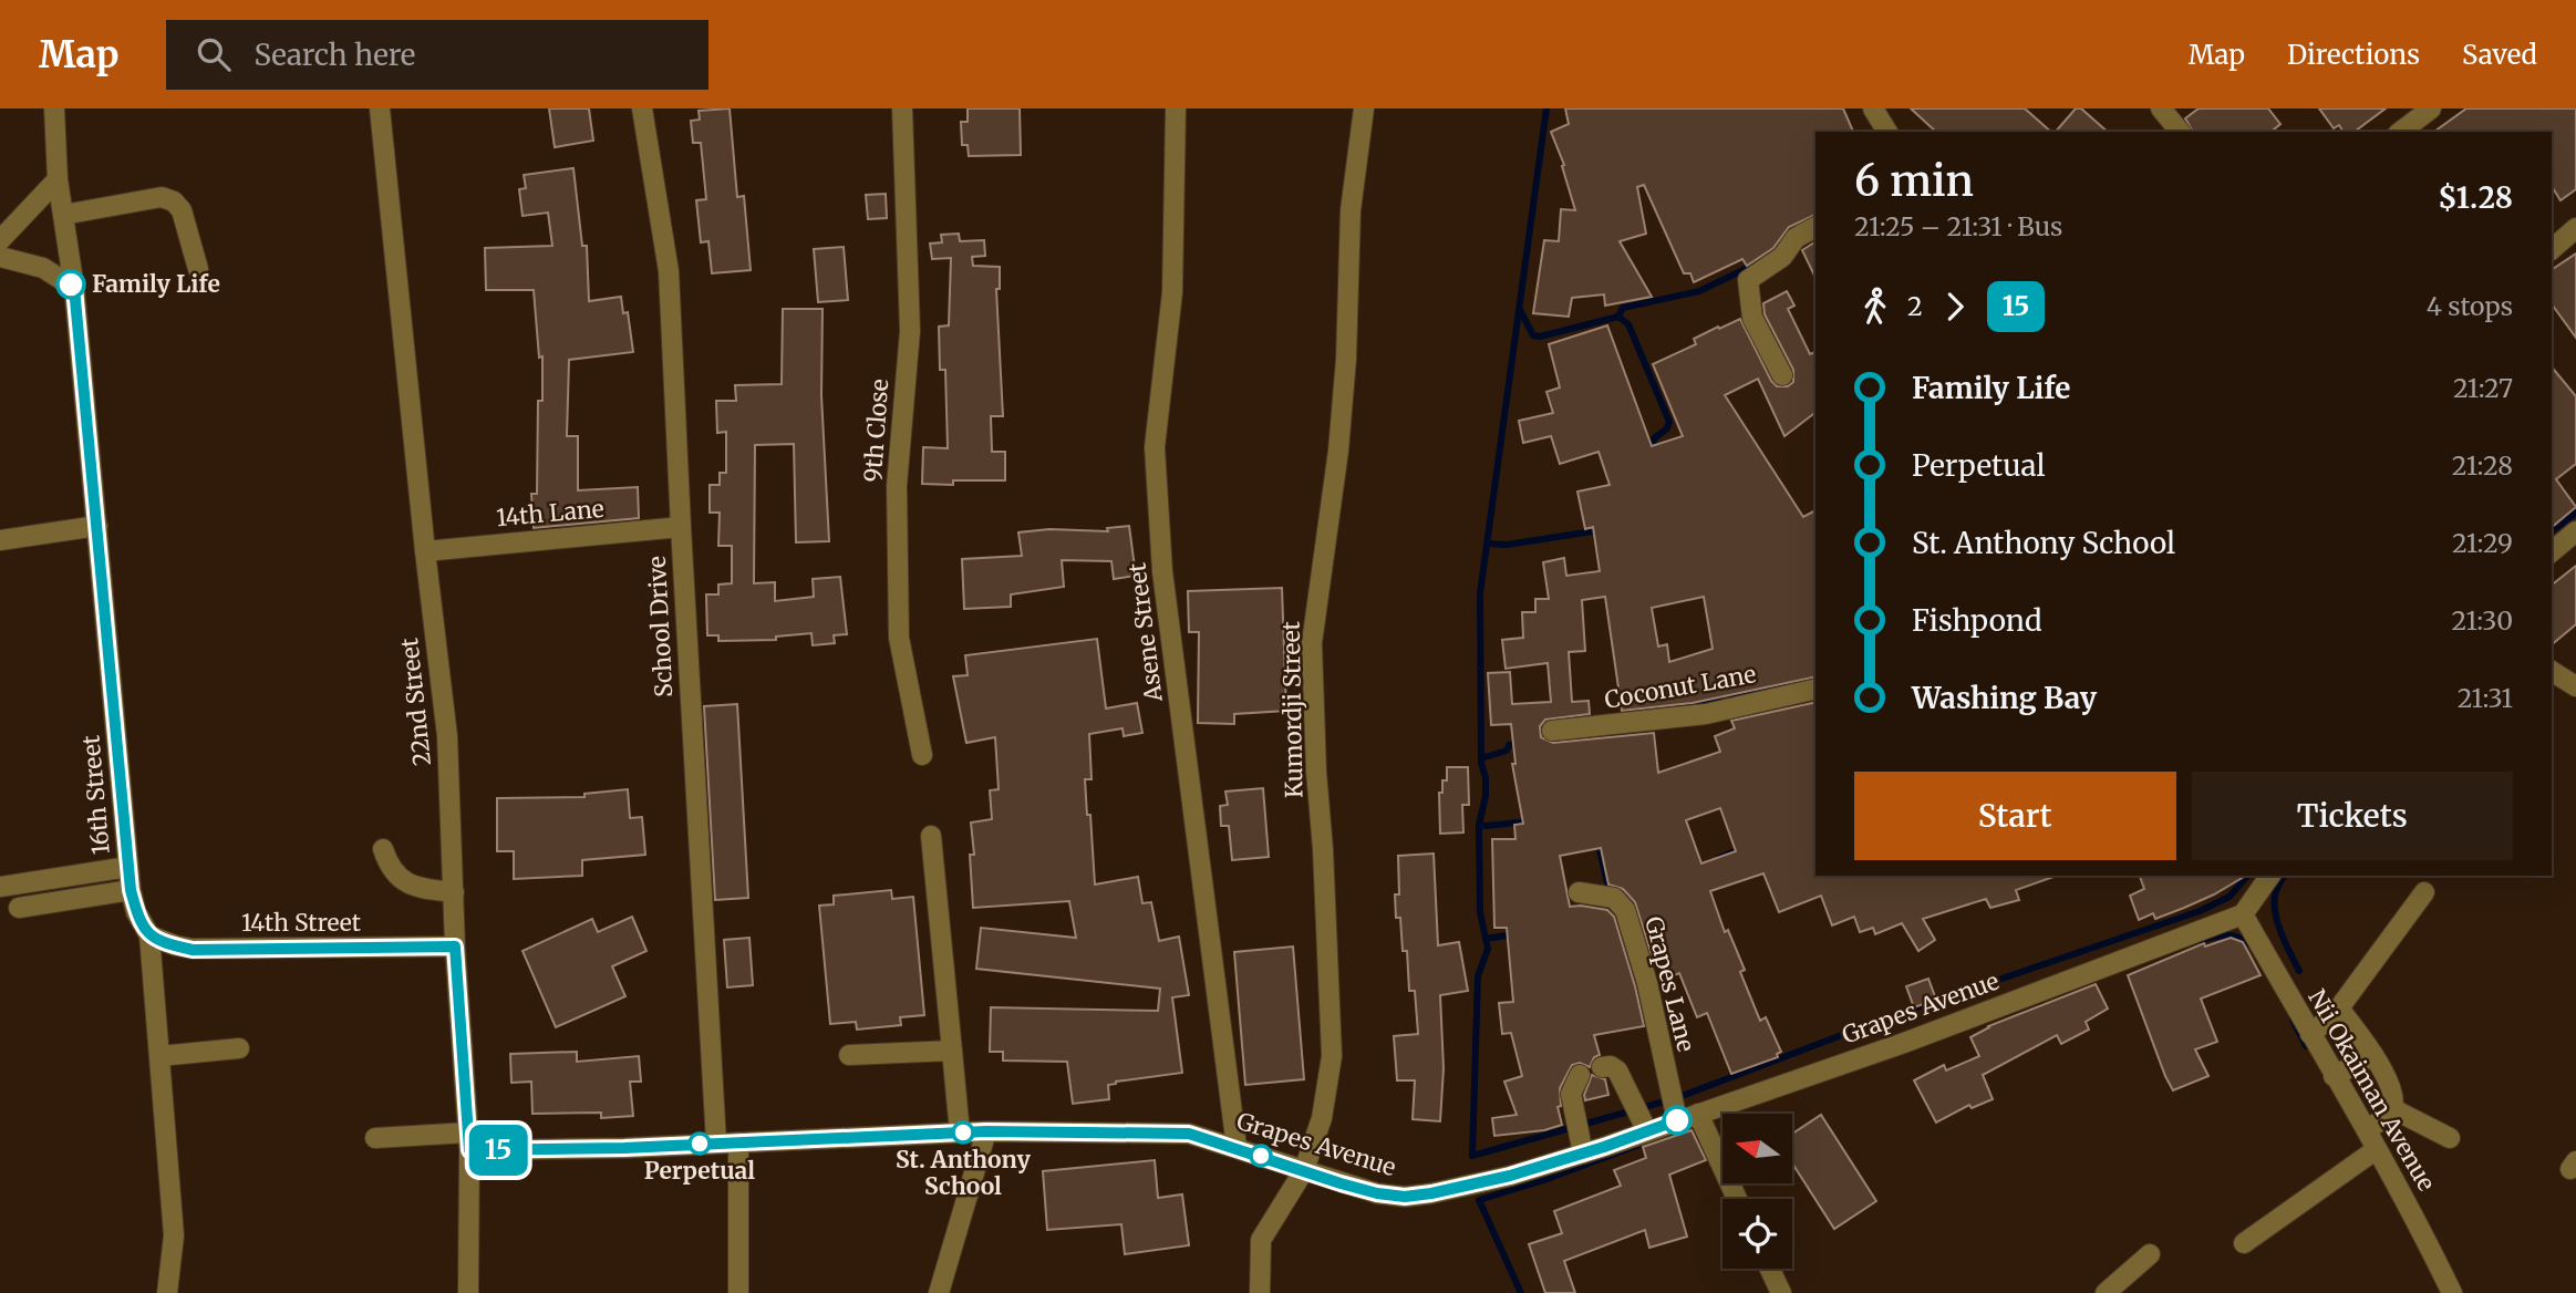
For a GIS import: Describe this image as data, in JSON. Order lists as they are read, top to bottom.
{
  "streets": {
    "street": [
      "9th Close",
      "14th Lane",
      "School Drive",
      "Asene Street",
      "Coconut Lane",
      "22nd Street",
      "Kumordji Street",
      "16th Street",
      "14th Street",
      "Grapes Lane",
      "Grapes Avenue",
      "Nii Okaiman Avenue"
    ]
  },
  "crossings": [
    ["14th Lane", "School Drive"],
    ["14th Lane", "22nd Street"],
    ["School Drive", "Grapes Avenue"],
    ["Asene Street", "Grapes Avenue"],
    ["22nd Street", "14th Street"],
    ["22nd Street", "Grapes Avenue"],
    ["Kumordji Street", "Grapes Avenue"],
    ["16th Street", "14th Street"],
    ["Grapes Lane", "Grapes Avenue"],
    ["Grapes Avenue", "Nii Okaiman Avenue"]
  ],
  "places": ["Family Life", "St. Anthony School", "Perpetual"],
  "lines": ["bus line 15"],
  "north": "left",
  "page": {
    "header": "Map",
    "search": "Search here",
    "nav": ["Map", "Directions", "Saved"],
    "on_map": "15",
    "heading": ["6 min", "21:25 – 21:31 · Bus", "$1.28"],
    "legs": ["2", "15", "4 stops"],
    "list": [
      {
        "name": "Family Life",
        "value": "21:27"
      },
      {
        "name": "Perpetual",
        "value": "21:28"
      },
      {
        "name": "St. Anthony School",
        "value": "21:29"
      },
      {
        "name": "Fishpond",
        "value": "21:30"
      },
      {
        "name": "Washing Bay",
        "value": "21:31"
      }
    ],
    "buttons": ["Start", "Tickets"]
  }
}
